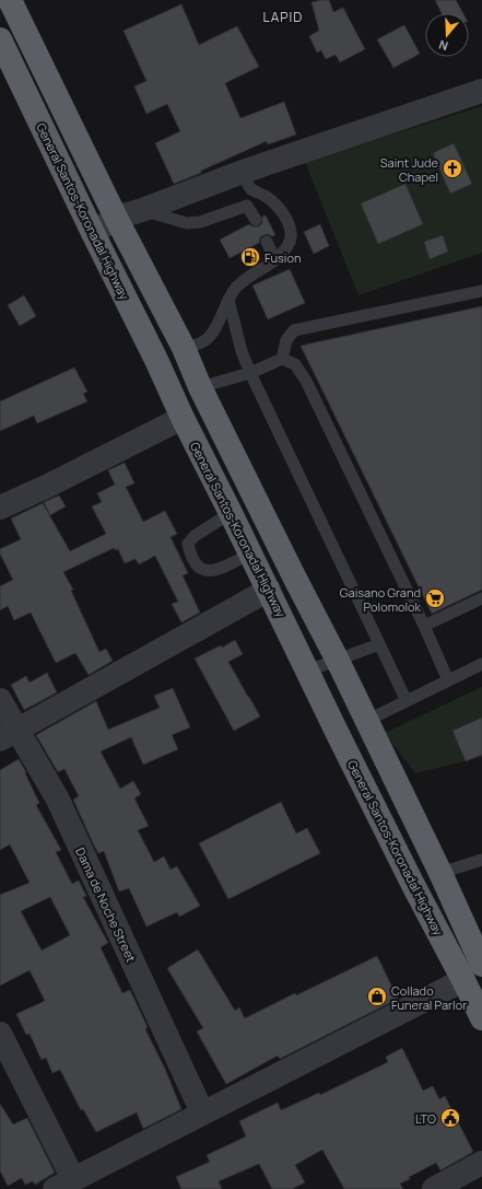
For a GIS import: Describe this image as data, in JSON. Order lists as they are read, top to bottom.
{
  "streets": {
    "highway": ["General Santos-Koronadal Highway"],
    "street": ["Dama de Noche Street"]
  },
  "districts": ["LAPID"],
  "places": {
    "church": ["Saint Jude Chapel"],
    "fuel station": ["Fusion"],
    "supermarket": ["Gaisano Grand Polomolok"],
    "shop": ["Collado Funeral Parlor"],
    "public building": ["LTO"]
  },
  "north": "bottom"
}
